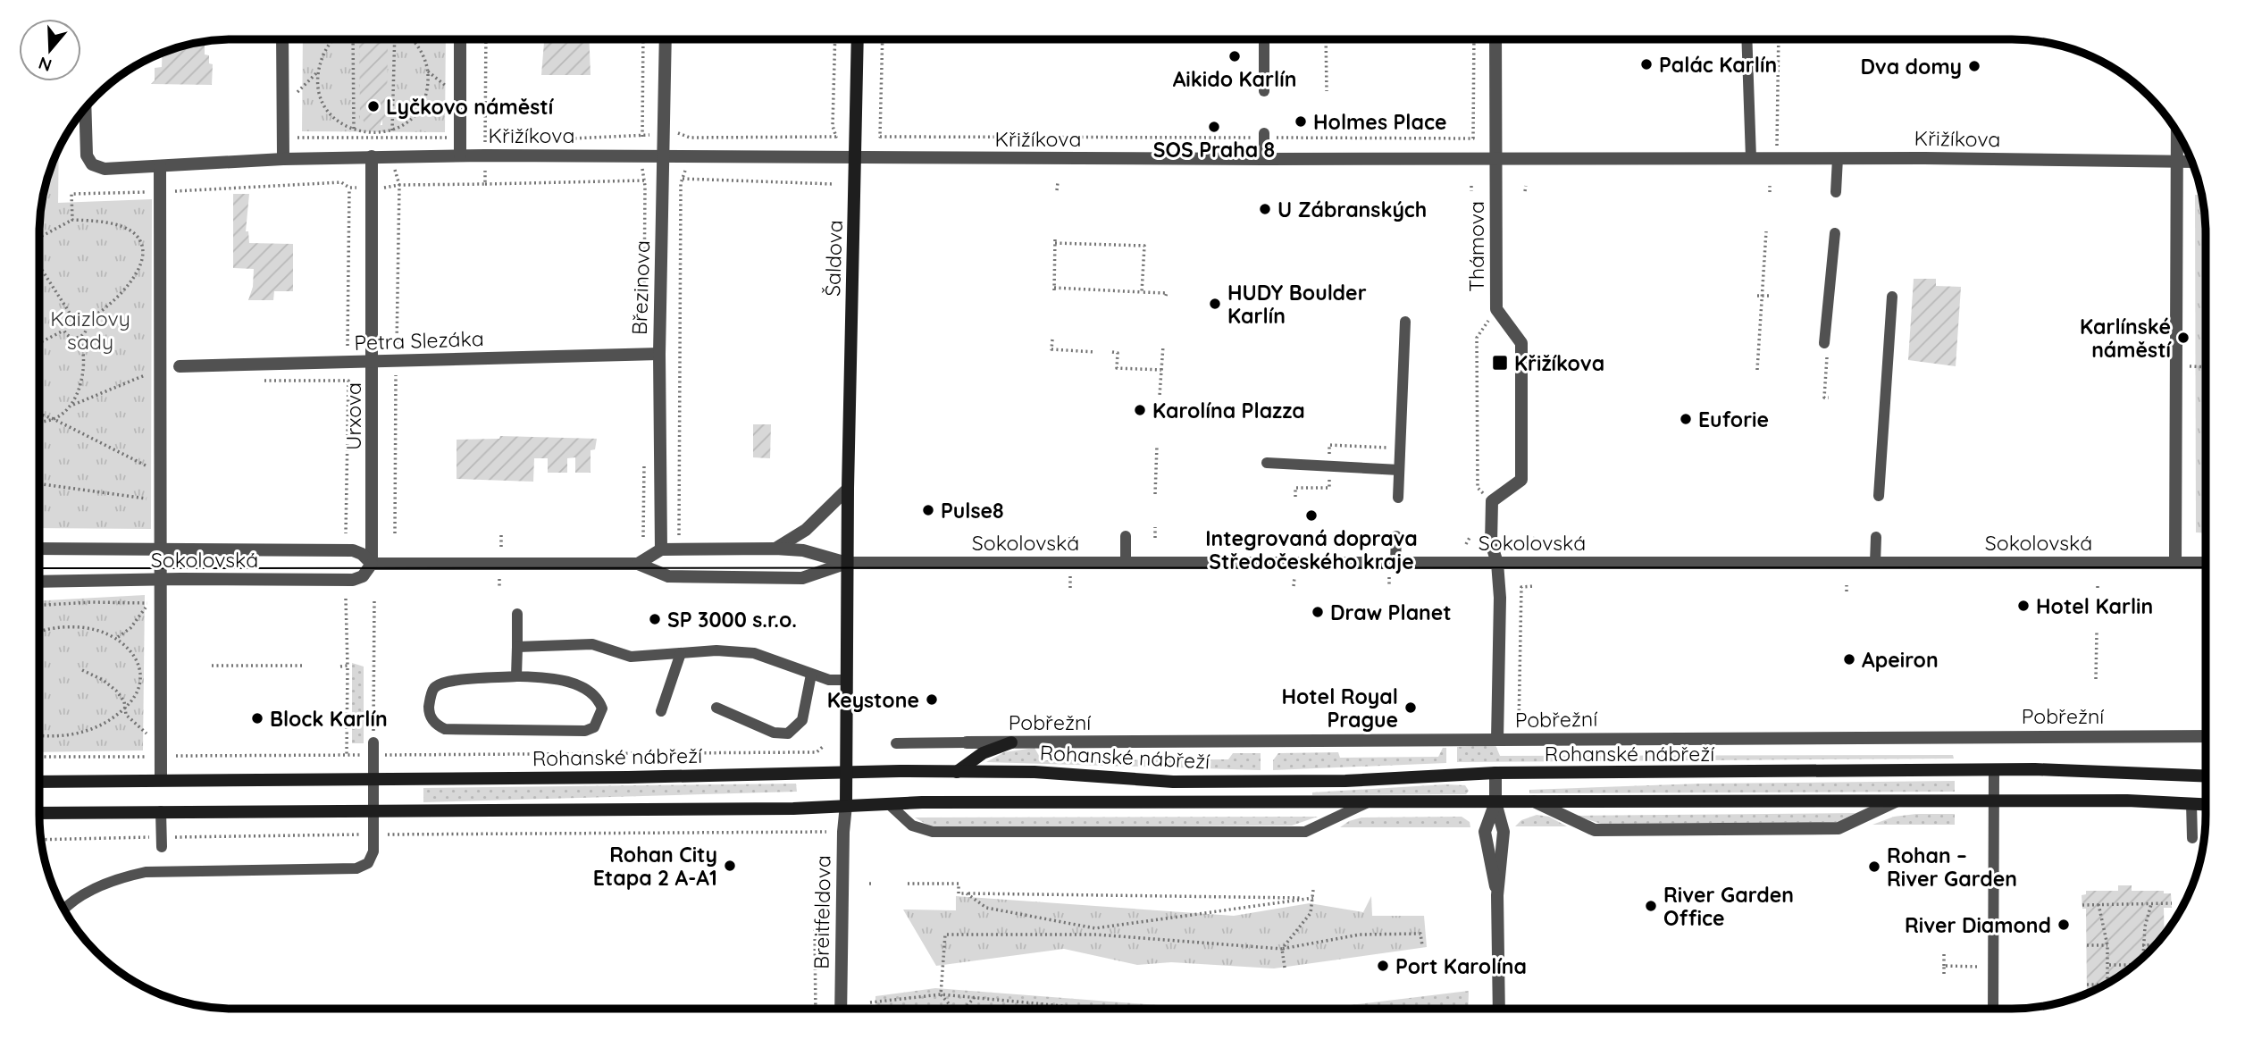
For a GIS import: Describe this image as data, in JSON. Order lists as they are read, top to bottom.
{
  "streets": {
    "main road": ["Šaldova", "Rohanské nábřeží"],
    "street": [
      "Křižíkova",
      "Thámova",
      "Březinova",
      "Petra Slezáka",
      "Urxova",
      "Sokolovská",
      "Pobřežní",
      "Breitfeldova"
    ]
  },
  "crossings": [
    ["Křižíkova", "Thámova"],
    ["Křižíkova", "Šaldova"],
    ["Křižíkova", "Březinova"],
    ["Křižíkova", "Urxova"],
    ["Šaldova", "Sokolovská"],
    ["Šaldova", "Rohanské nábřeží"],
    ["Šaldova", "Breitfeldova"],
    ["Březinova", "Petra Slezáka"],
    ["Březinova", "Sokolovská"],
    ["Petra Slezáka", "Urxova"],
    ["Urxova", "Sokolovská"],
    ["Rohanské nábřeží", "Breitfeldova"]
  ],
  "parks": ["Kaizlovy sady"],
  "places": {
    "other": [
      "Aikido Karlín",
      "Palác Karlín",
      "Dva domy",
      "Lyčkovo náměstí",
      "Holmes Place",
      "SOS Praha 8",
      "U Zábranských",
      "HUDY Boulder Karlín",
      "Karlínské náměstí",
      "Karolína Plazza",
      "Euforie",
      "Pulse8",
      "Integrovaná doprava Středočeského kraje",
      "Hotel Karlin",
      "Draw Planet",
      "SP 3000 s.r.o.",
      "Apeiron",
      "Keystone",
      "Hotel Royal Prague",
      "Block Karlín",
      "Rohan City Etapa 2 A-A1",
      "Rohan – River Garden",
      "River Garden Office",
      "River Diamond",
      "Port Karolína"
    ],
    "transit": ["Křižíkova"]
  },
  "north": "bottom"
}
